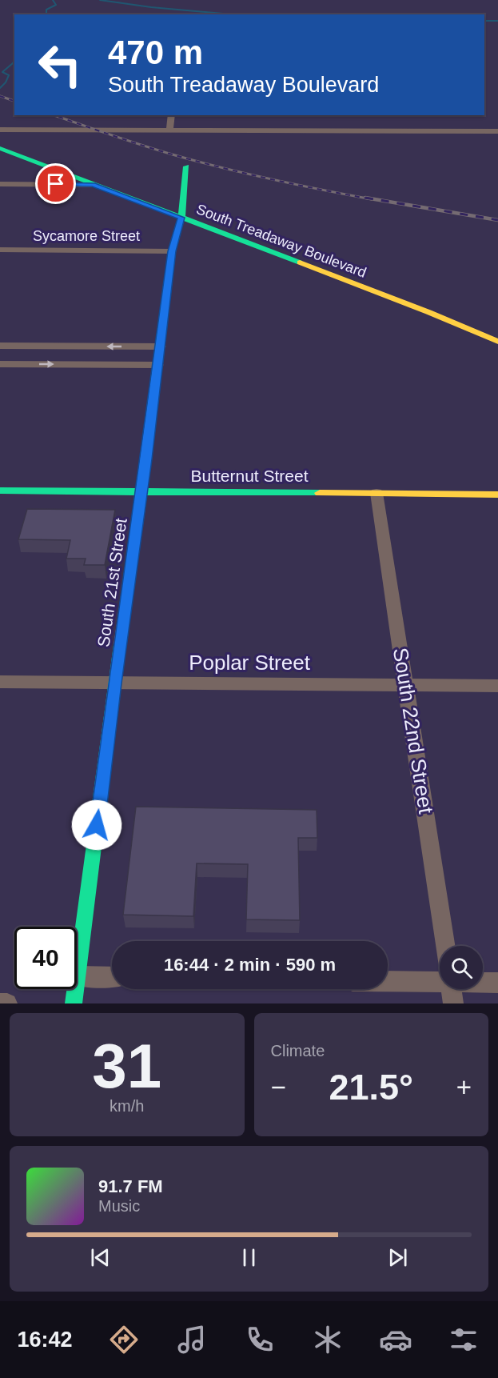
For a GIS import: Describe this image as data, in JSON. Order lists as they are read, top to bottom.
{
  "streets": {
    "street": [
      "Sycamore Street",
      "South Treadaway Boulevard",
      "Butternut Street",
      "South 21st Street",
      "Poplar Street",
      "South 22nd Street"
    ]
  },
  "crossings": [
    ["Sycamore Street", "South 21st Street"],
    ["South Treadaway Boulevard", "South 21st Street"],
    ["Butternut Street", "South 21st Street"],
    ["Butternut Street", "South 22nd Street"],
    ["South 21st Street", "Poplar Street"],
    ["Poplar Street", "South 22nd Street"]
  ],
  "page": {
    "turn": ["470 m", "South Treadaway Boulevard"],
    "limit": "40",
    "trip": "16:44 · 2 min · 590 m",
    "tile": [
      ["31", "km/h"],
      "Climate"
    ],
    "heat": ["−", "21.5°", "+"],
    "song": ["91.7 FM", "Music"],
    "tabs": "16:42"
  }
}
